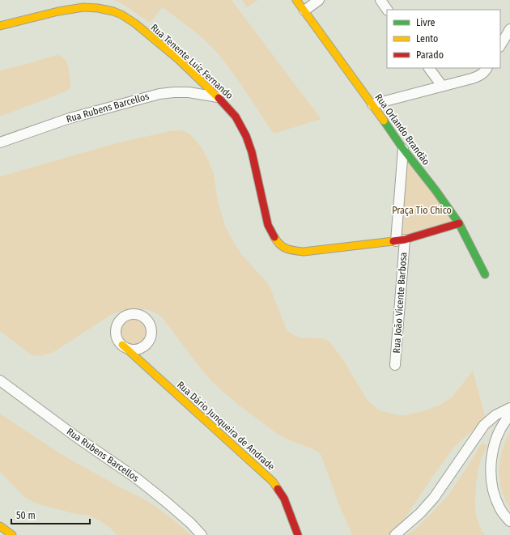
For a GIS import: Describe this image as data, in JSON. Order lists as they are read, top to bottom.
{
  "streets": {
    "street": [
      "Rua Tenente Luiz Fernando",
      "Rua Rubens Barcellos",
      "Rua Orlando Brandão",
      "Rua João Vicente Barbosa",
      "Rua Dário Junqueira de Andrade"
    ]
  },
  "crossings": [
    ["Rua Tenente Luiz Fernando", "Rua Rubens Barcellos"],
    ["Rua Tenente Luiz Fernando", "Rua João Vicente Barbosa"],
    ["Rua Orlando Brandão", "Rua João Vicente Barbosa"]
  ],
  "parks": ["Praça Tio Chico"],
  "legend": ["Livre", "Lento", "Parado"],
  "scale_bar": "50 m"
}
